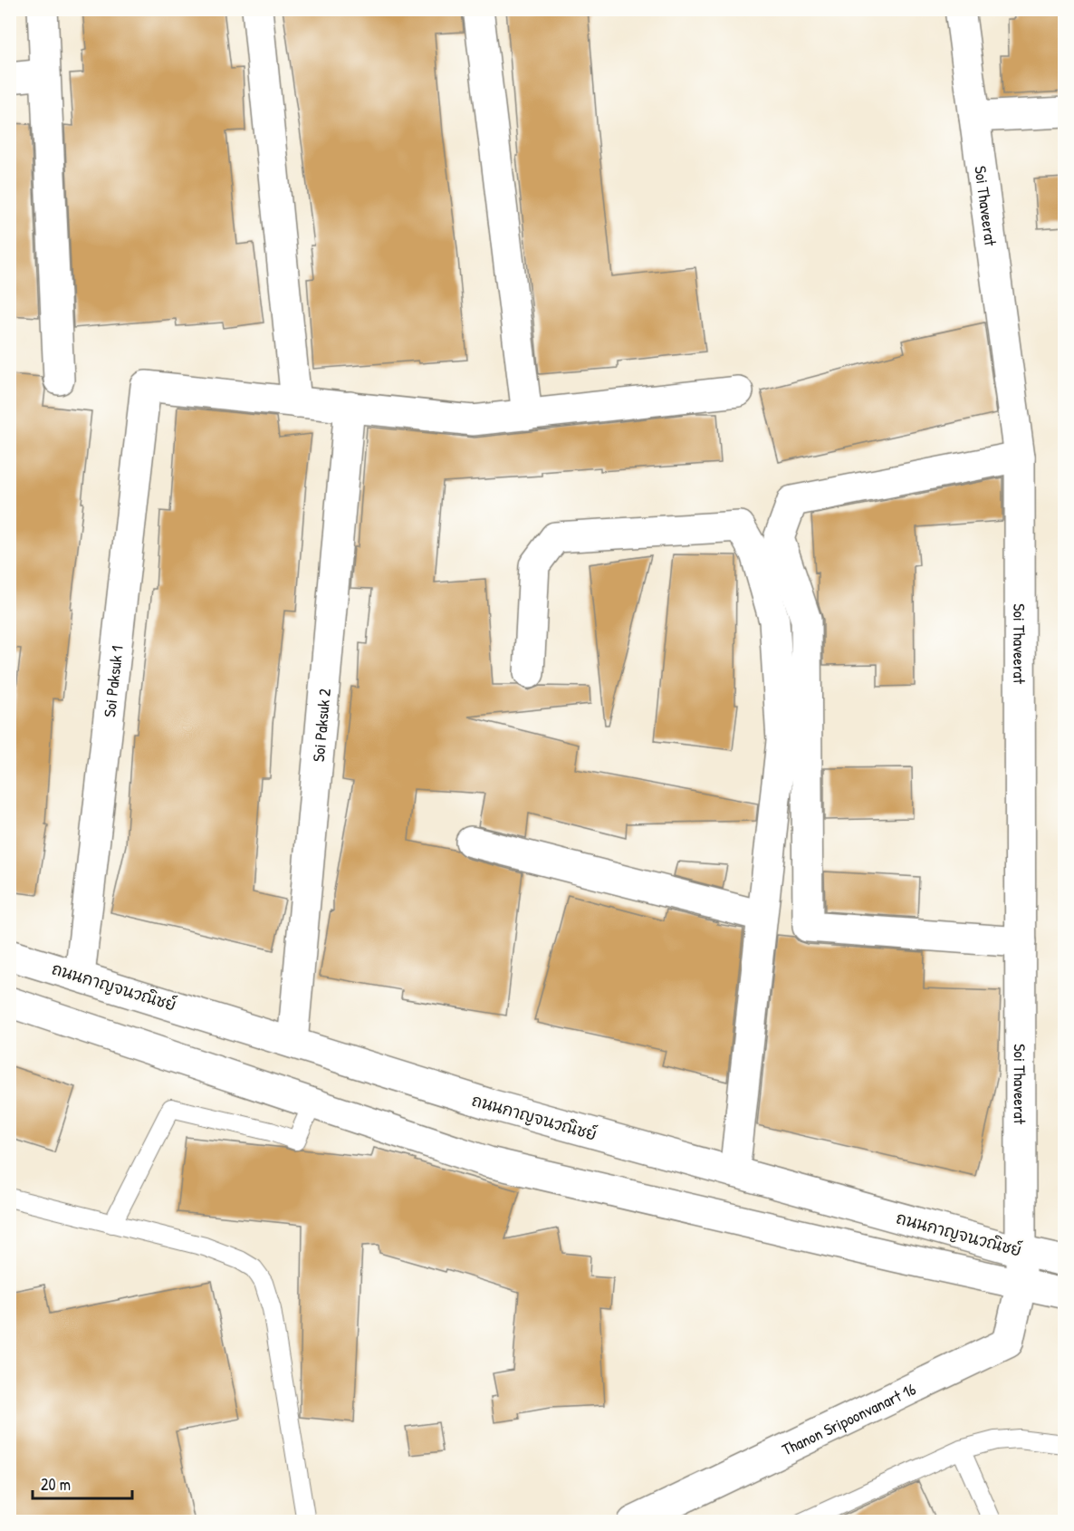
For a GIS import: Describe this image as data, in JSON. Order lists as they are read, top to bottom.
{
  "streets": {
    "street": [
      "Soi Thaveerat",
      "Soi Paksuk 1",
      "Soi Paksuk 2",
      "ถนนกาญจนวณิชย์",
      "Thanon Sripoonvanart 16"
    ]
  },
  "crossings": [
    ["Soi Thaveerat", "ถนนกาญจนวณิชย์"],
    ["Soi Thaveerat", "Thanon Sripoonvanart 16"],
    ["Soi Paksuk 1", "ถนนกาญจนวณิชย์"],
    ["Soi Paksuk 2", "ถนนกาญจนวณิชย์"],
    ["ถนนกาญจนวณิชย์", "Thanon Sripoonvanart 16"]
  ],
  "scale_bar": "20 m"
}
